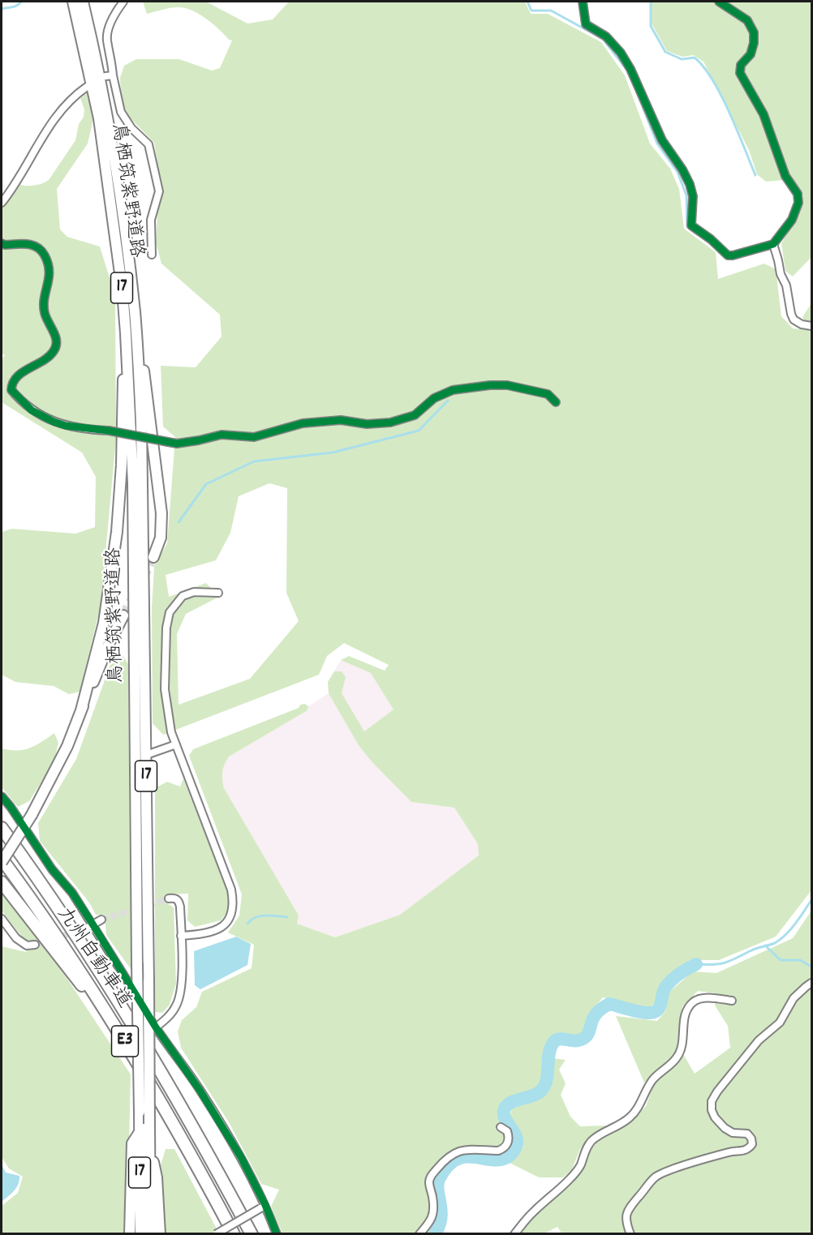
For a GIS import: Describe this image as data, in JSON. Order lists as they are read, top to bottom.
{
  "streets": {
    "highway": ["九州自動車道", "E3"],
    "main road": ["鳥栖筑紫野道路", "17"]
  },
  "crossings": [
    ["鳥栖筑紫野道路", "17"],
    ["17", "九州自動車道"]
  ]
}
